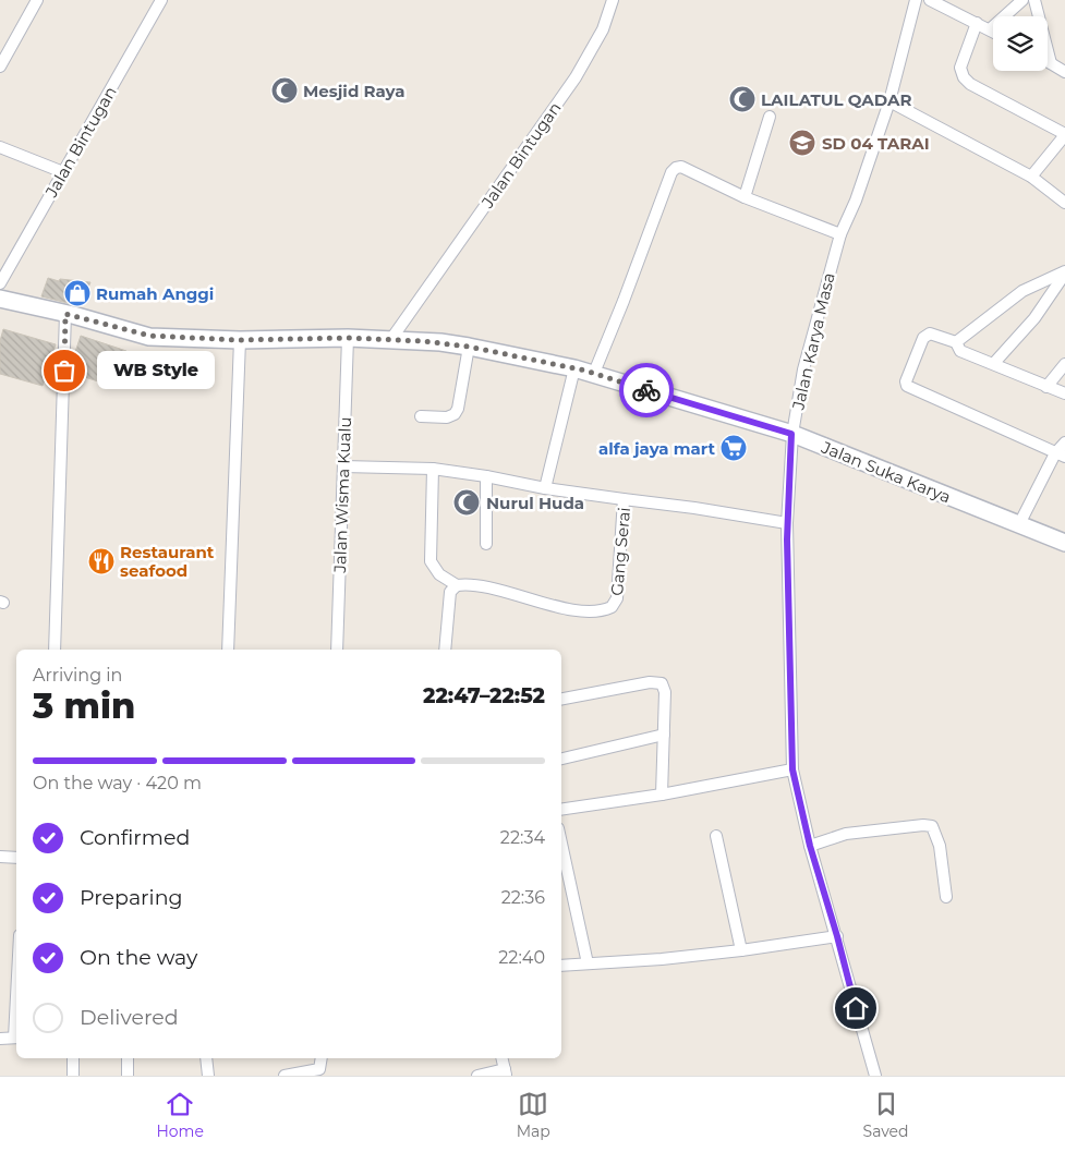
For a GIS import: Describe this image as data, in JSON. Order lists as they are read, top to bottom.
{
  "streets": {
    "main road": ["Jalan Suka Karya"],
    "street": [
      "Jalan Bintugan",
      "Jalan Karya Masa",
      "Jalan Wisma Kualu",
      "Gang Serai"
    ]
  },
  "crossings": [
    ["Jalan Bintugan", "Jalan Suka Karya"],
    ["Jalan Karya Masa", "Jalan Suka Karya"],
    ["Jalan Karya Masa", "Gang Serai"],
    ["Jalan Suka Karya", "Jalan Wisma Kualu"]
  ],
  "places": {
    "mosque": ["Mesjid Raya", "LAILATUL QADAR", "Nurul Huda"],
    "school or university": ["SD 04 TARAI"],
    "shop": ["Rumah Anggi"],
    "other": ["WB Style"],
    "supermarket": ["alfa jaya mart"],
    "restaurant": ["Restaurant seafood"]
  },
  "page": {
    "bubble": "WB Style",
    "heading": ["3 min", "Arriving in", "22:47–22:52"],
    "bar": "On the way · 420 m",
    "list": [
      ["Confirmed", "22:34"],
      ["Preparing", "22:36"],
      ["On the way", "22:40"],
      "Delivered"
    ],
    "tabs": ["Home", "Map", "Saved"]
  }
}
